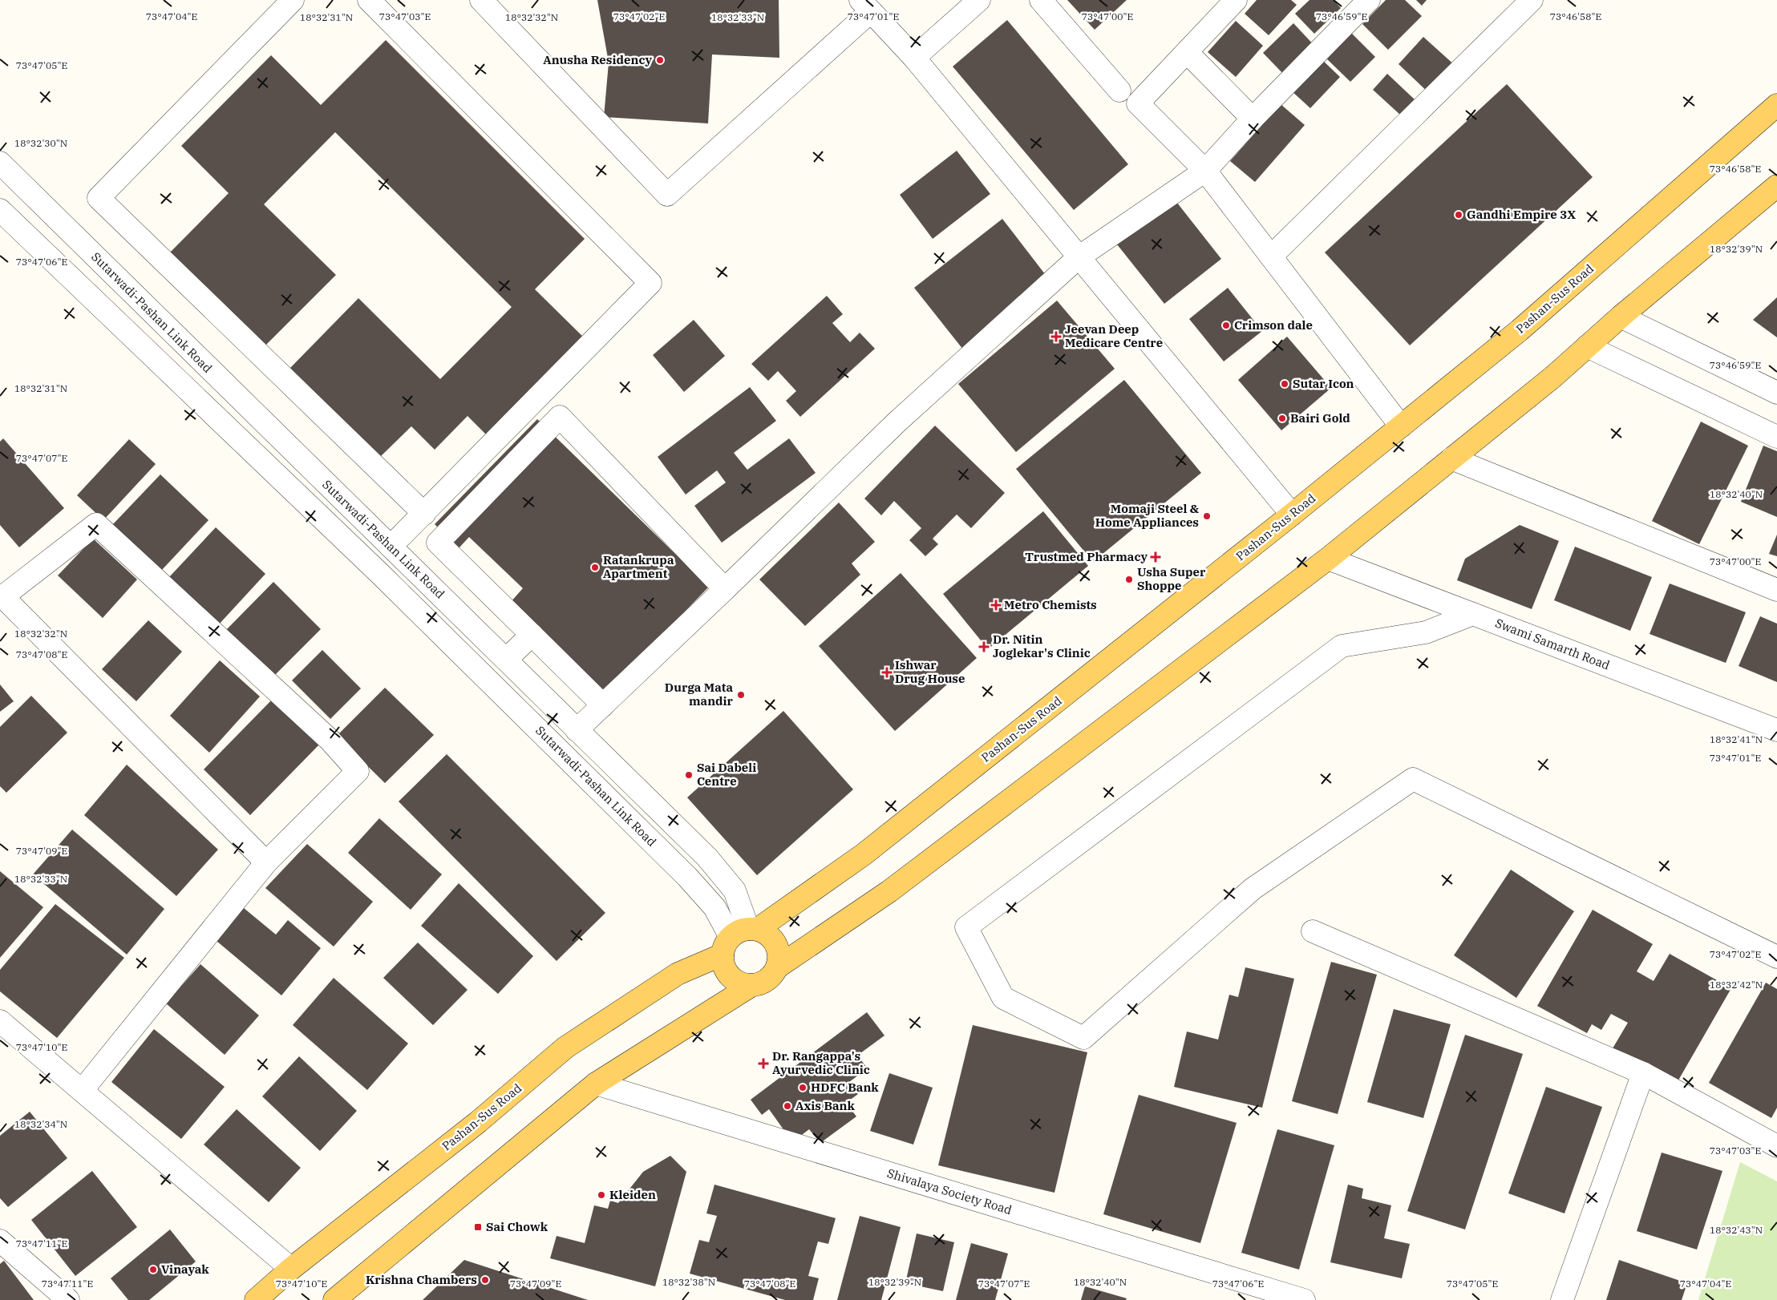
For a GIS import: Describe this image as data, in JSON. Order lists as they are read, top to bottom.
{
  "streets": {
    "main road": ["Pashan-Sus Road"],
    "street": ["Sutarwadi-Pashan Link Road", "Swami Samarth Road", "Shivalaya Society Road"]
  },
  "crossings": [
    ["Pashan-Sus Road", "Sutarwadi-Pashan Link Road"]
  ],
  "places": {
    "other": [
      "Anusha Residency",
      "Gandhi Empire 3X",
      "Crimson dale",
      "Sutar Icon",
      "Bairi Gold",
      "Momaji Steel & Home Appliances",
      "Ratankrupa Apartment",
      "Usha Super Shoppe",
      "Durga Mata mandir",
      "Sai Dabeli Centre",
      "HDFC Bank",
      "Axis Bank",
      "Kleiden",
      "Vinayak",
      "Krishna Chambers"
    ],
    "health": [
      "Jeevan Deep Medicare Centre",
      "Trustmed Pharmacy",
      "Metro Chemists",
      "Dr. Nitin Joglekar's Clinic",
      "Ishwar Drug House",
      "Dr. Rangappa's Ayurvedic Clinic"
    ],
    "transit": ["Sai Chowk"]
  },
  "coordinates": [
    "73°47'04\"E",
    "73°47'03\"E",
    "73°47'02\"E",
    "73°47'01\"E",
    "73°47'00\"E",
    "73°46'58\"E",
    "73°46'59\"E",
    "18°32'31\"N",
    "18°32'32\"N",
    "18°32'33\"N",
    "73°47'05\"E",
    "18°32'30\"N",
    "18°32'39\"N",
    "73°47'06\"E",
    "73°47'07\"E",
    "18°32'40\"N",
    "73°47'08\"E",
    "18°32'41\"N",
    "73°47'09\"E",
    "18°32'42\"N",
    "73°47'10\"E",
    "18°32'34\"N",
    "18°32'43\"N",
    "73°47'11\"E",
    "18°32'38\"N"
  ]
}
